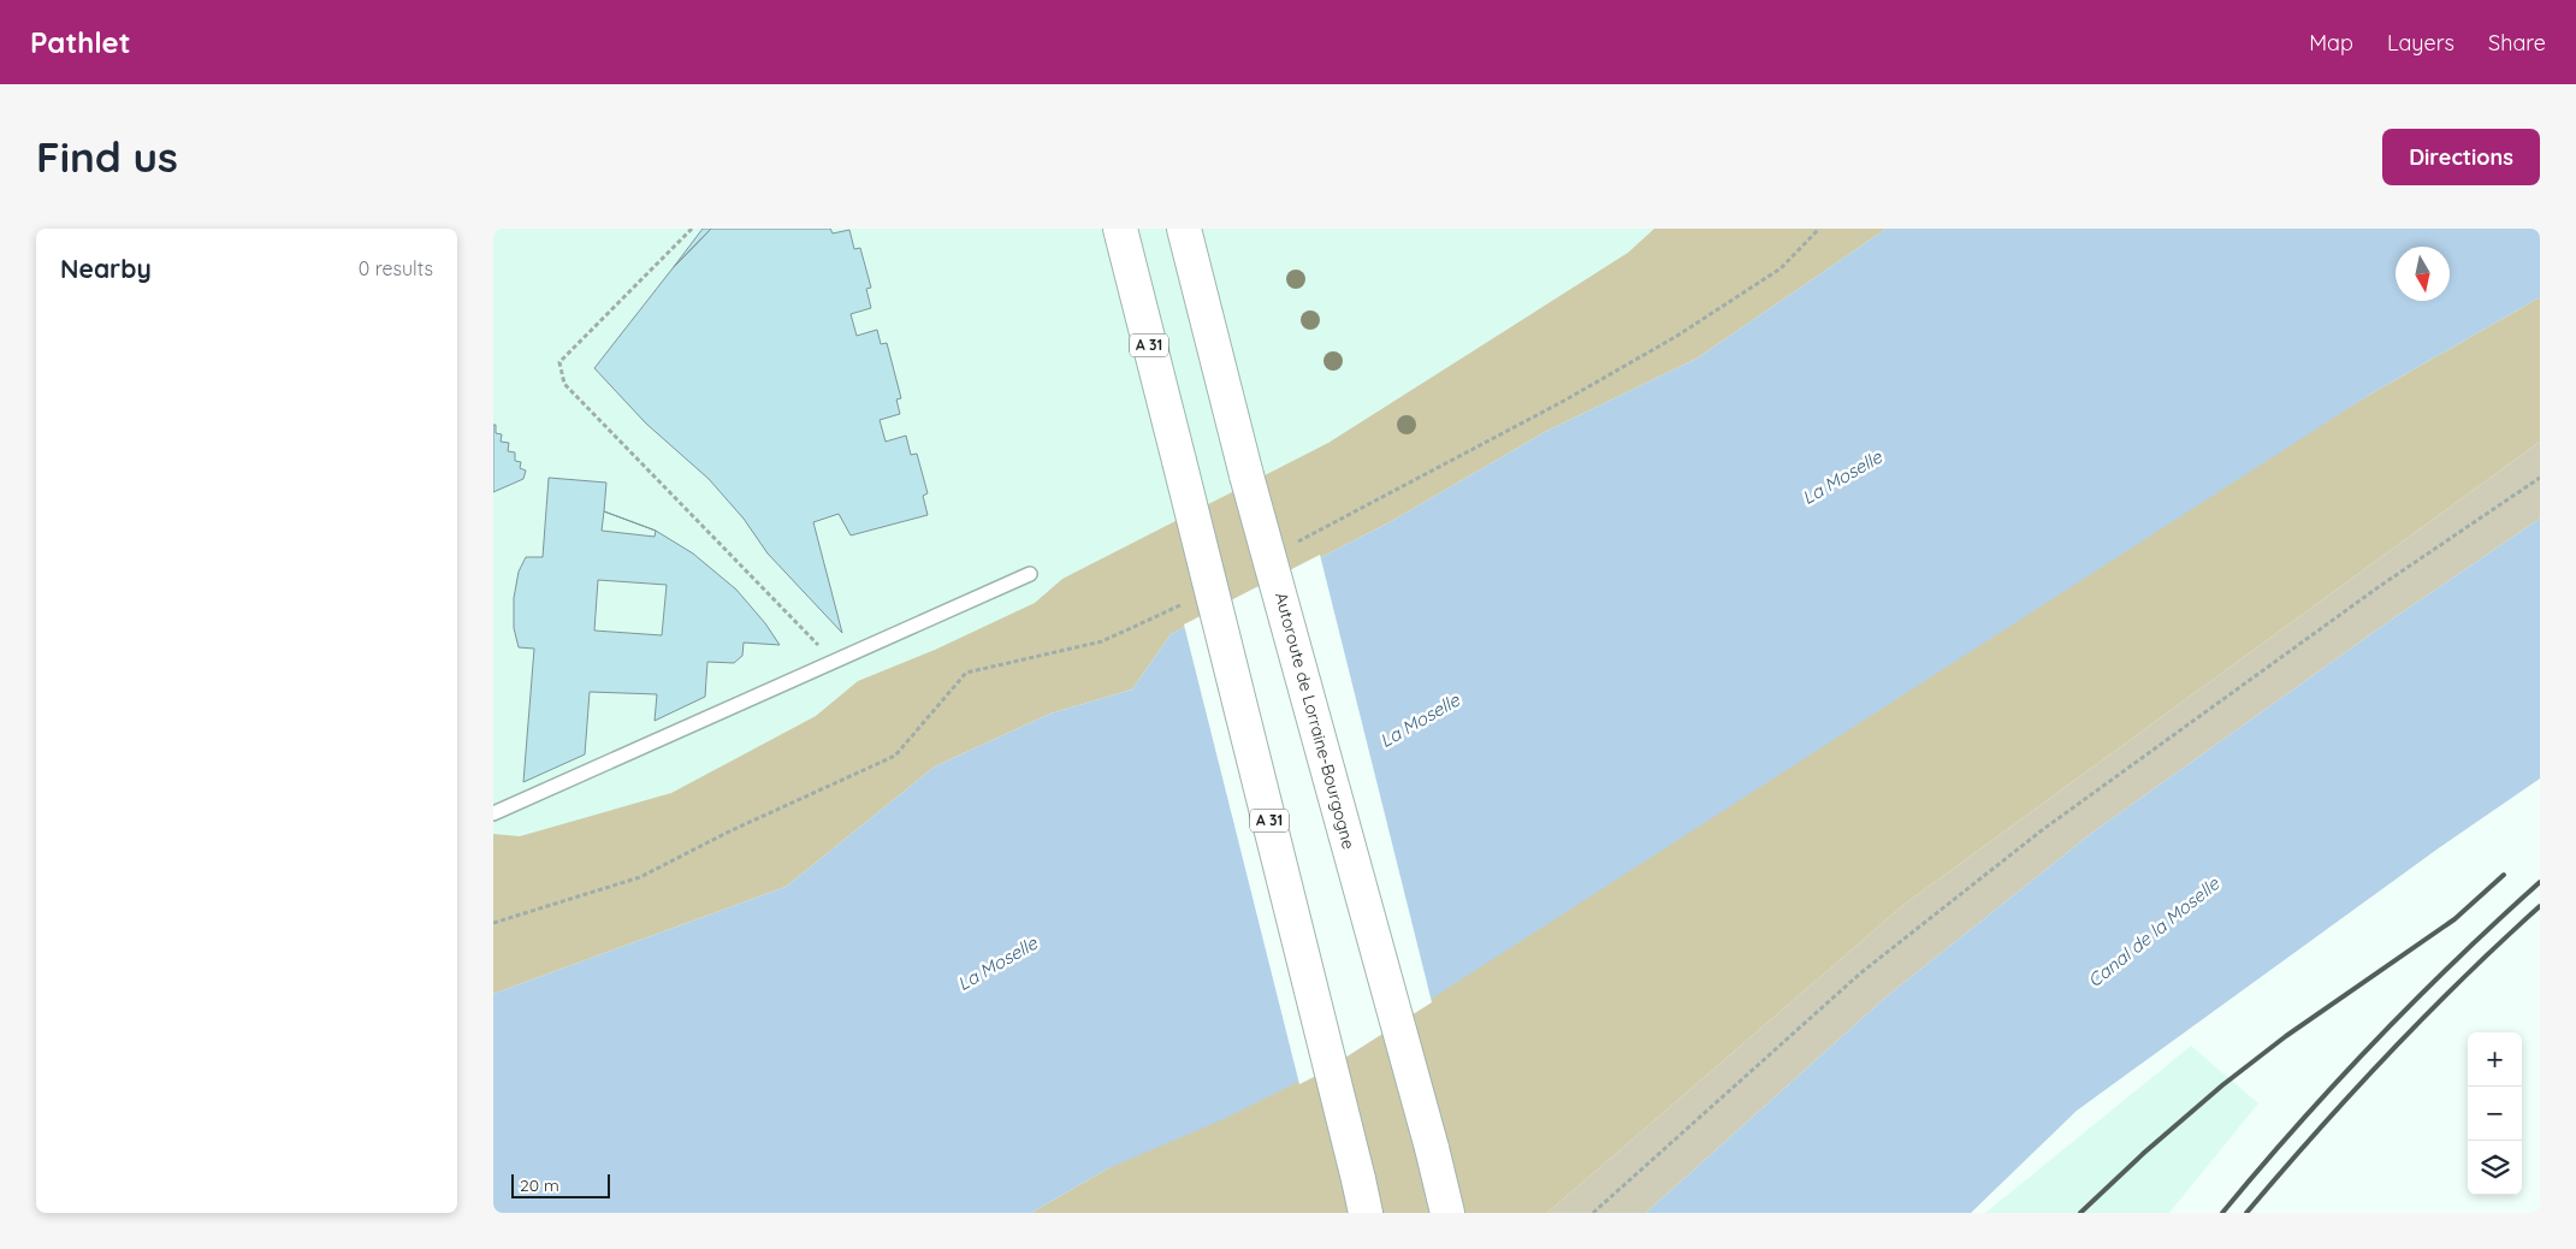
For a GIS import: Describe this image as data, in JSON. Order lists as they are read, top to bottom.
{
  "streets": {
    "highway": ["A 31", "Autoroute de Lorraine-Bourgogne"]
  },
  "water": ["La Moselle", "Canal de la Moselle"],
  "scale_bar": "20 m",
  "north": "bottom",
  "page": {
    "header": "Pathlet",
    "nav": ["Map", "Layers", "Share"],
    "buttons": "Directions",
    "title": "Find us",
    "heading": ["Nearby", "0 results"],
    "map_buttons": ["+", "−"],
    "scale": "20 m"
  }
}
